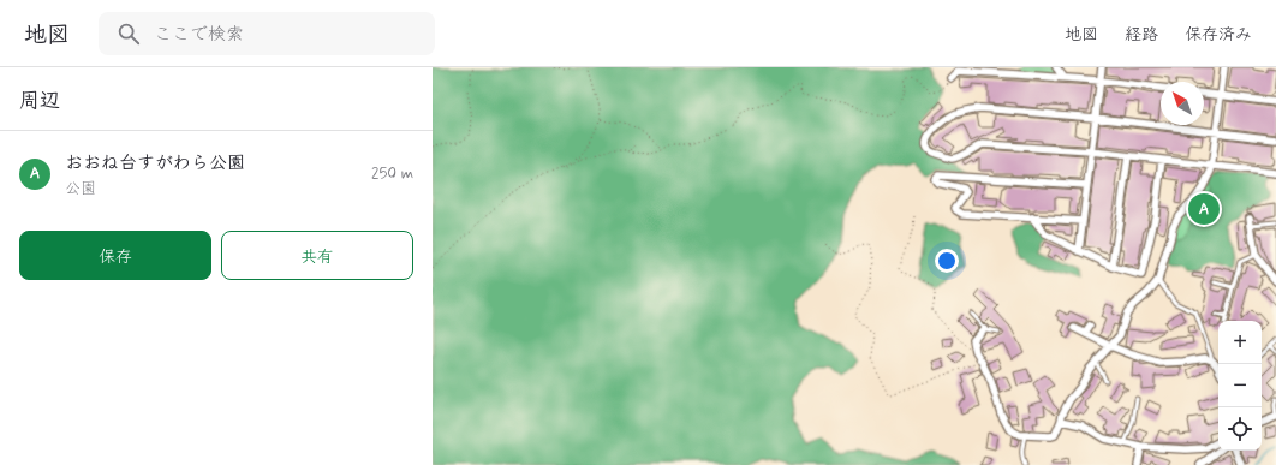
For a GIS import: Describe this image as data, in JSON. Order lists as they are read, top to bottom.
{
  "north": "top left",
  "page": {
    "header": "地図",
    "search": "ここで検索",
    "nav": ["地図", "経路", "保存済み"],
    "heading": "周辺",
    "list": [
      {
        "mark": "A",
        "name": "おおね台すがわら公園",
        "note": "公園",
        "value": "250 m"
      }
    ],
    "pins": "A",
    "buttons": ["保存", "共有"],
    "map_buttons": ["+", "−"]
  }
}
